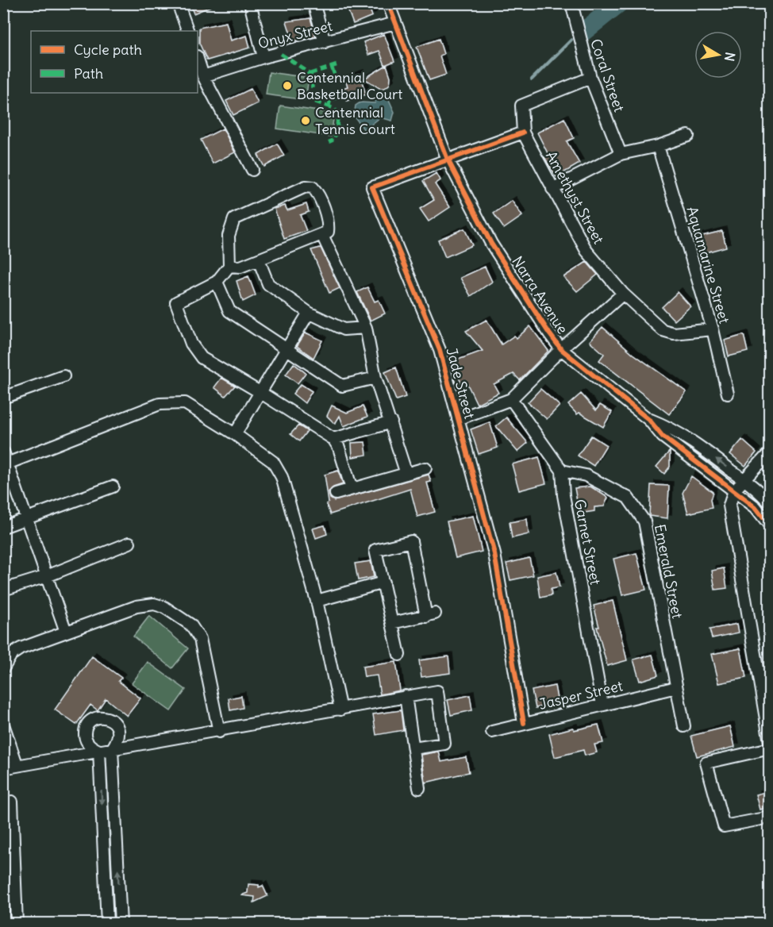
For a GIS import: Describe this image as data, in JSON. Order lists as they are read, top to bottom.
{
  "streets": {
    "street": [
      "Onyx Street",
      "Coral Street",
      "Amethyst Street",
      "Aquamarine Street",
      "Narra Avenue",
      "Jade Street",
      "Garnet Street",
      "Emerald Street",
      "Jasper Street"
    ]
  },
  "crossings": [
    ["Onyx Street", "Narra Avenue"],
    ["Coral Street", "Amethyst Street"],
    ["Amethyst Street", "Aquamarine Street"],
    ["Amethyst Street", "Jade Street"],
    ["Narra Avenue", "Jade Street"],
    ["Jade Street", "Jasper Street"],
    ["Garnet Street", "Emerald Street"],
    ["Garnet Street", "Jasper Street"],
    ["Emerald Street", "Jasper Street"]
  ],
  "places": ["Centennial Basketball Court", "Centennial Tennis Court"],
  "legend": ["Cycle path", "Path"],
  "north": "right"
}
